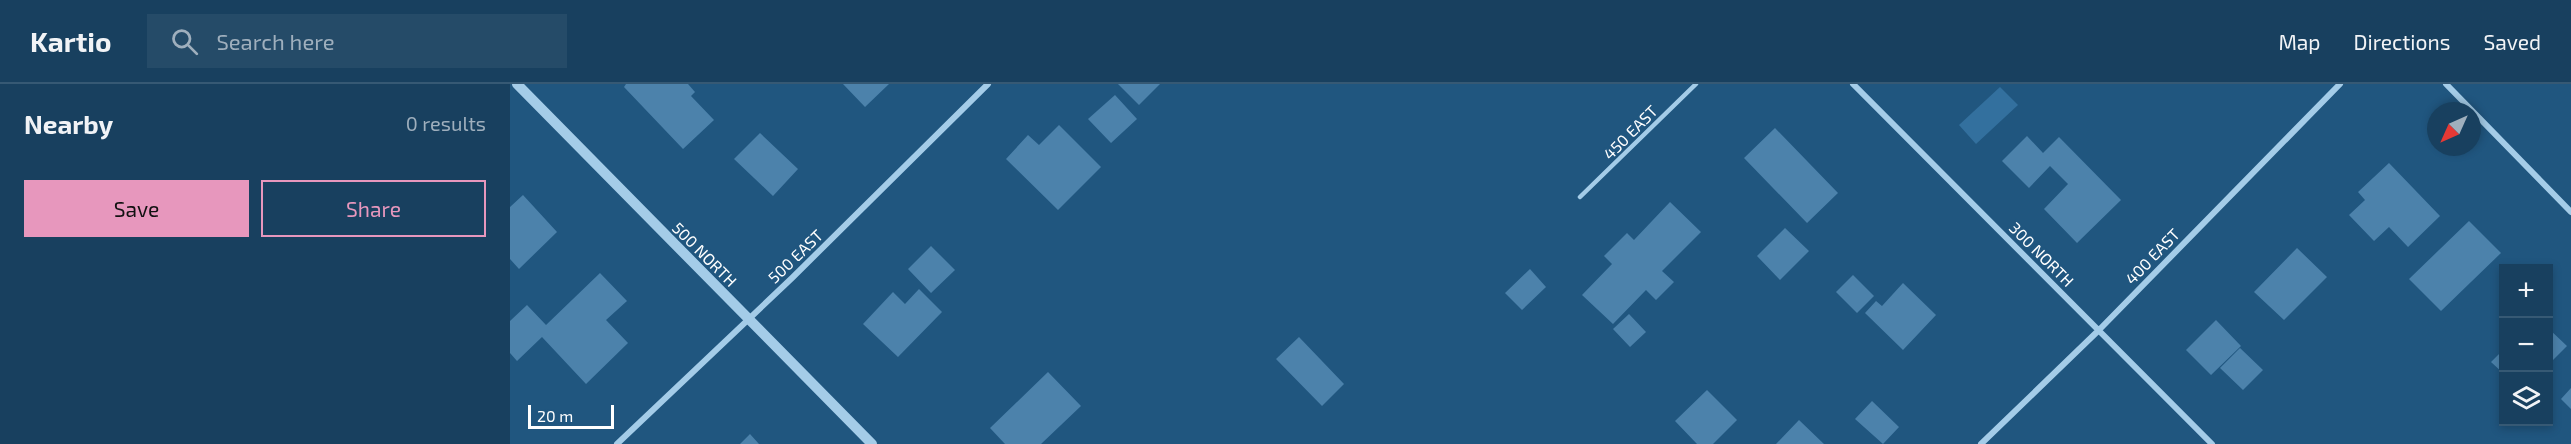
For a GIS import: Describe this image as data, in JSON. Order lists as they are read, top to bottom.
{
  "streets": {
    "street": [
      "500 NORTH",
      "300 NORTH",
      "500 EAST",
      "400 EAST"
    ],
    "lane": ["450 EAST"]
  },
  "crossings": [
    ["500 NORTH", "500 EAST"],
    ["300 NORTH", "400 EAST"]
  ],
  "scale_bar": "20 m",
  "north": "bottom left",
  "page": {
    "header": "Kartio",
    "search": "Search here",
    "nav": ["Map", "Directions", "Saved"],
    "heading": ["Nearby", "0 results"],
    "buttons": ["Save", "Share"],
    "map_buttons": ["+", "−"],
    "scale": "20 m"
  }
}
